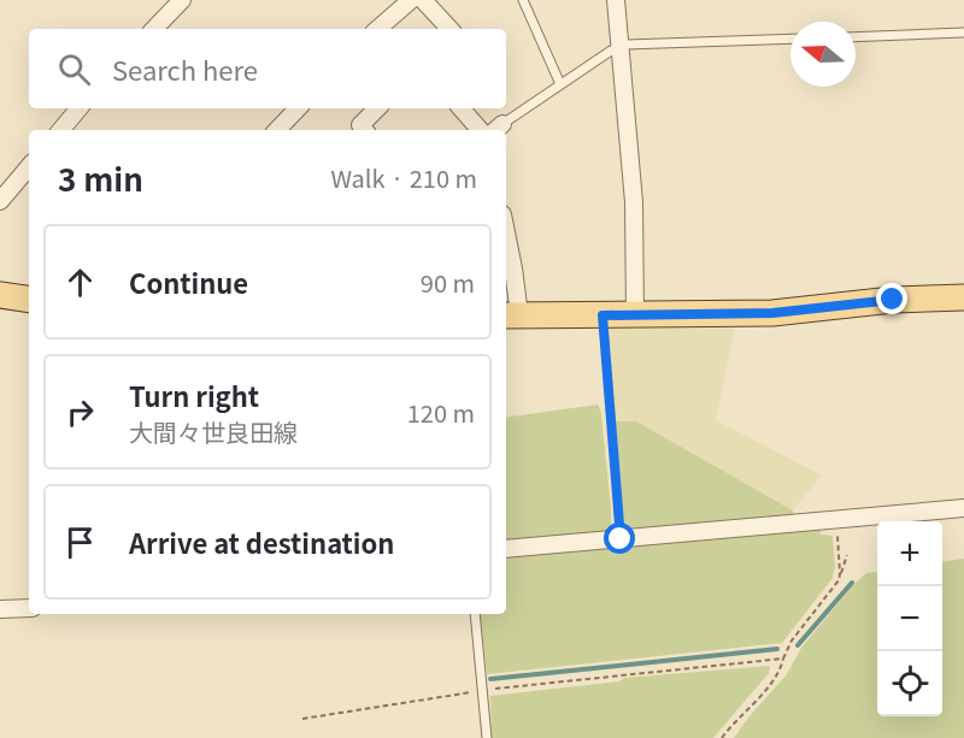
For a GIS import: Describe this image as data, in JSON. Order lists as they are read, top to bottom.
{
  "north": "left",
  "page": {
    "search": "Search here",
    "heading": ["3 min", "Walk · 210 m"],
    "list": [
      ["Continue", "90 m"],
      ["Turn right", "大間々世良田線", "120 m"],
      "Arrive at destination"
    ],
    "map_buttons": ["+", "−"]
  }
}
